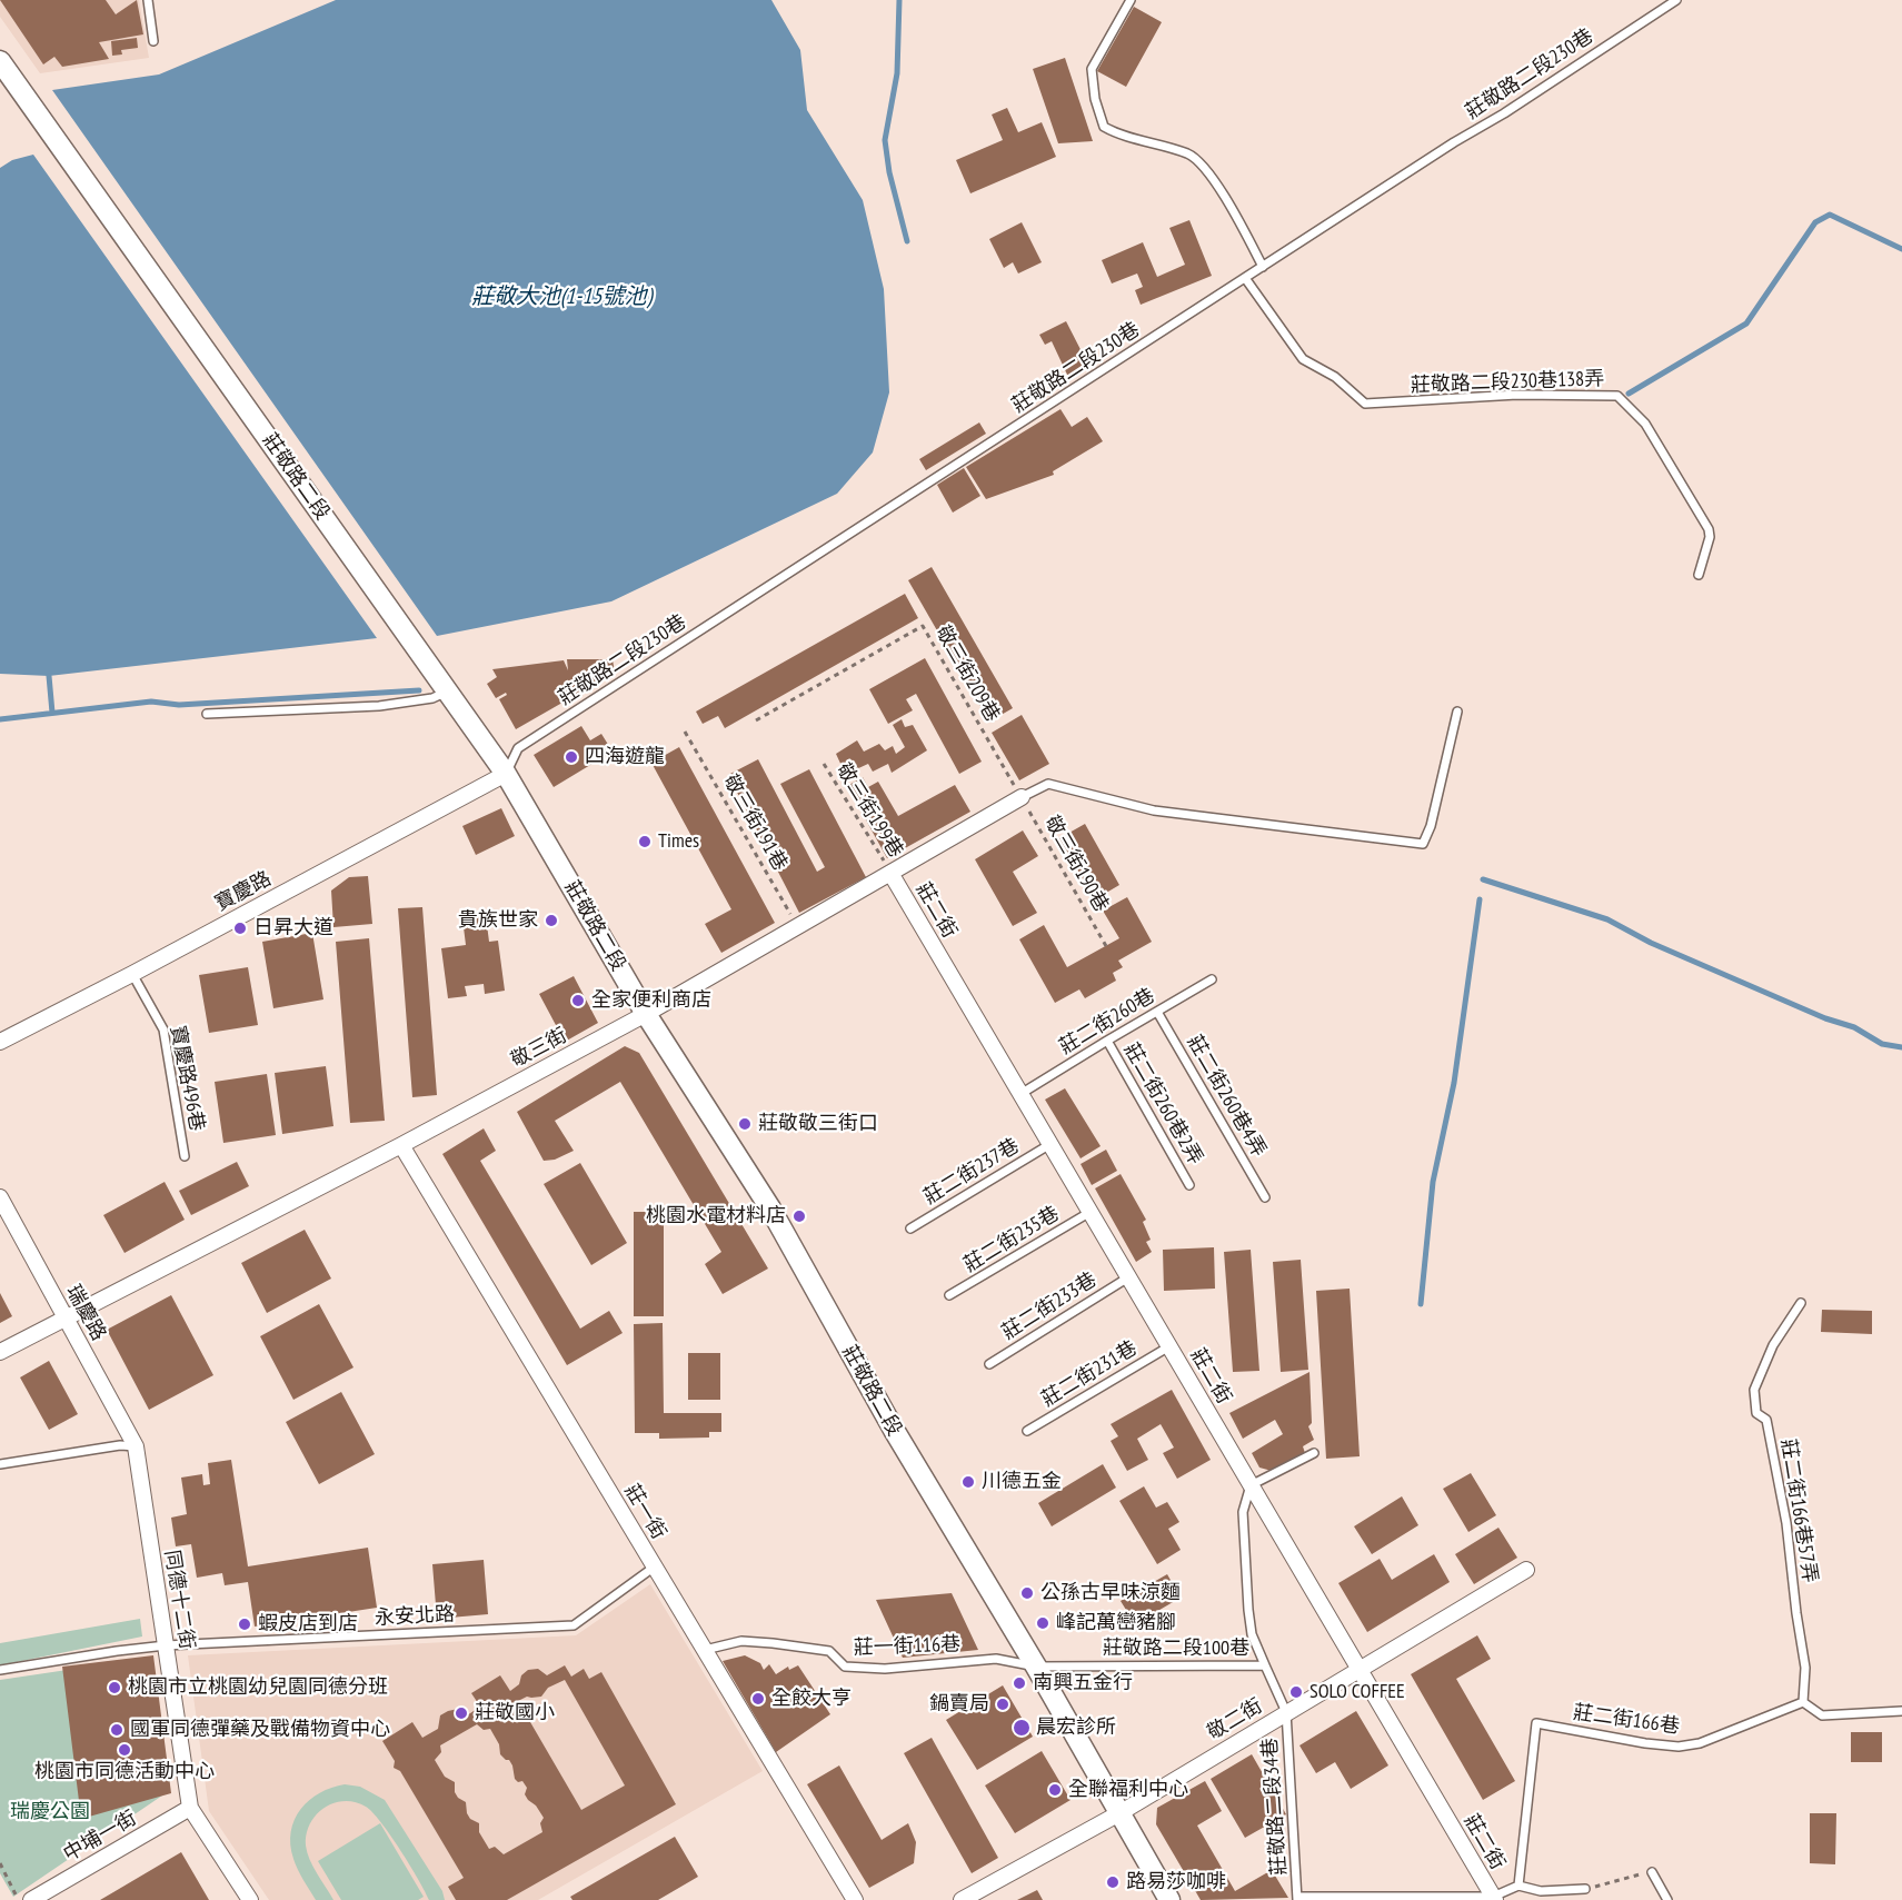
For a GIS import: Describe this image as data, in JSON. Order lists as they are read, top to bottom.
{
  "streets": {
    "street": [
      "莊敬路二段",
      "寶慶路",
      "莊二街",
      "敬三街",
      "瑞慶路",
      "莊一街",
      "同德十二街",
      "敬二街",
      "中埔一街"
    ],
    "lane": [
      "莊敬路二段230巷",
      "莊敬路二段230巷138弄",
      "莊二街260巷",
      "寶慶路496巷",
      "莊二街260巷4弄",
      "莊二街260巷2弄",
      "莊二街237巷",
      "莊二街235巷",
      "莊二街233巷",
      "莊二街231巷",
      "莊二街166巷57弄",
      "永安北路",
      "莊一街116巷",
      "莊敬路二段100巷",
      "莊二街166巷",
      "莊敬路二段34巷"
    ],
    "path": [
      "敬三街209巷",
      "敬三街199巷",
      "敬三街191巷",
      "敬三街190巷"
    ]
  },
  "crossings": [
    ["莊敬路二段230巷", "莊敬路二段230巷138弄"],
    ["莊敬路二段230巷", "莊敬路二段"],
    ["莊敬路二段230巷", "寶慶路"],
    ["莊敬路二段", "寶慶路"],
    ["莊敬路二段", "敬三街"],
    ["莊敬路二段", "莊一街116巷"],
    ["莊敬路二段", "莊敬路二段100巷"],
    ["莊敬路二段", "敬二街"],
    ["敬三街209巷", "敬三街190巷"],
    ["敬三街209巷", "敬三街"],
    ["敬三街199巷", "莊二街"],
    ["敬三街199巷", "敬三街"],
    ["敬三街191巷", "敬三街"],
    ["敬三街190巷", "敬三街"],
    ["寶慶路", "寶慶路496巷"],
    ["莊二街", "莊二街260巷"],
    ["莊二街", "敬三街"],
    ["莊二街", "莊二街237巷"],
    ["莊二街", "莊二街235巷"],
    ["莊二街", "莊二街233巷"],
    ["莊二街", "莊二街231巷"],
    ["莊二街", "敬二街"],
    ["莊二街260巷", "莊二街260巷4弄"],
    ["莊二街260巷", "莊二街260巷2弄"],
    ["敬三街", "瑞慶路"],
    ["敬三街", "莊一街"],
    ["瑞慶路", "同德十二街"],
    ["莊二街166巷57弄", "莊二街166巷"],
    ["莊一街", "永安北路"],
    ["莊一街", "莊一街116巷"],
    ["同德十二街", "永安北路"],
    ["同德十二街", "中埔一街"],
    ["莊一街116巷", "莊敬路二段100巷"],
    ["莊敬路二段100巷", "敬二街"],
    ["莊敬路二段100巷", "莊敬路二段34巷"],
    ["敬二街", "莊敬路二段34巷"]
  ],
  "water": ["莊敬大池(1-15號池)"],
  "parks": ["瑞慶公園"],
  "places": [
    "四海遊龍",
    "Times",
    "貴族世家",
    "日昇大道",
    "全家便利商店",
    "莊敬敬三街口",
    "桃園水電材料店",
    "川德五金",
    "公孫古早味涼麵",
    "峰記萬巒豬腳",
    "蝦皮店到店",
    "南興五金行",
    "桃園市立桃園幼兒園同德分班",
    "SOLO COFFEE",
    "全餃大亨",
    "鍋賣局",
    "莊敬國小",
    "晨宏診所",
    "國軍同德彈藥及戰備物資中心",
    "桃園市同德活動中心",
    "全聯福利中心",
    "路易莎咖啡"
  ]
}
